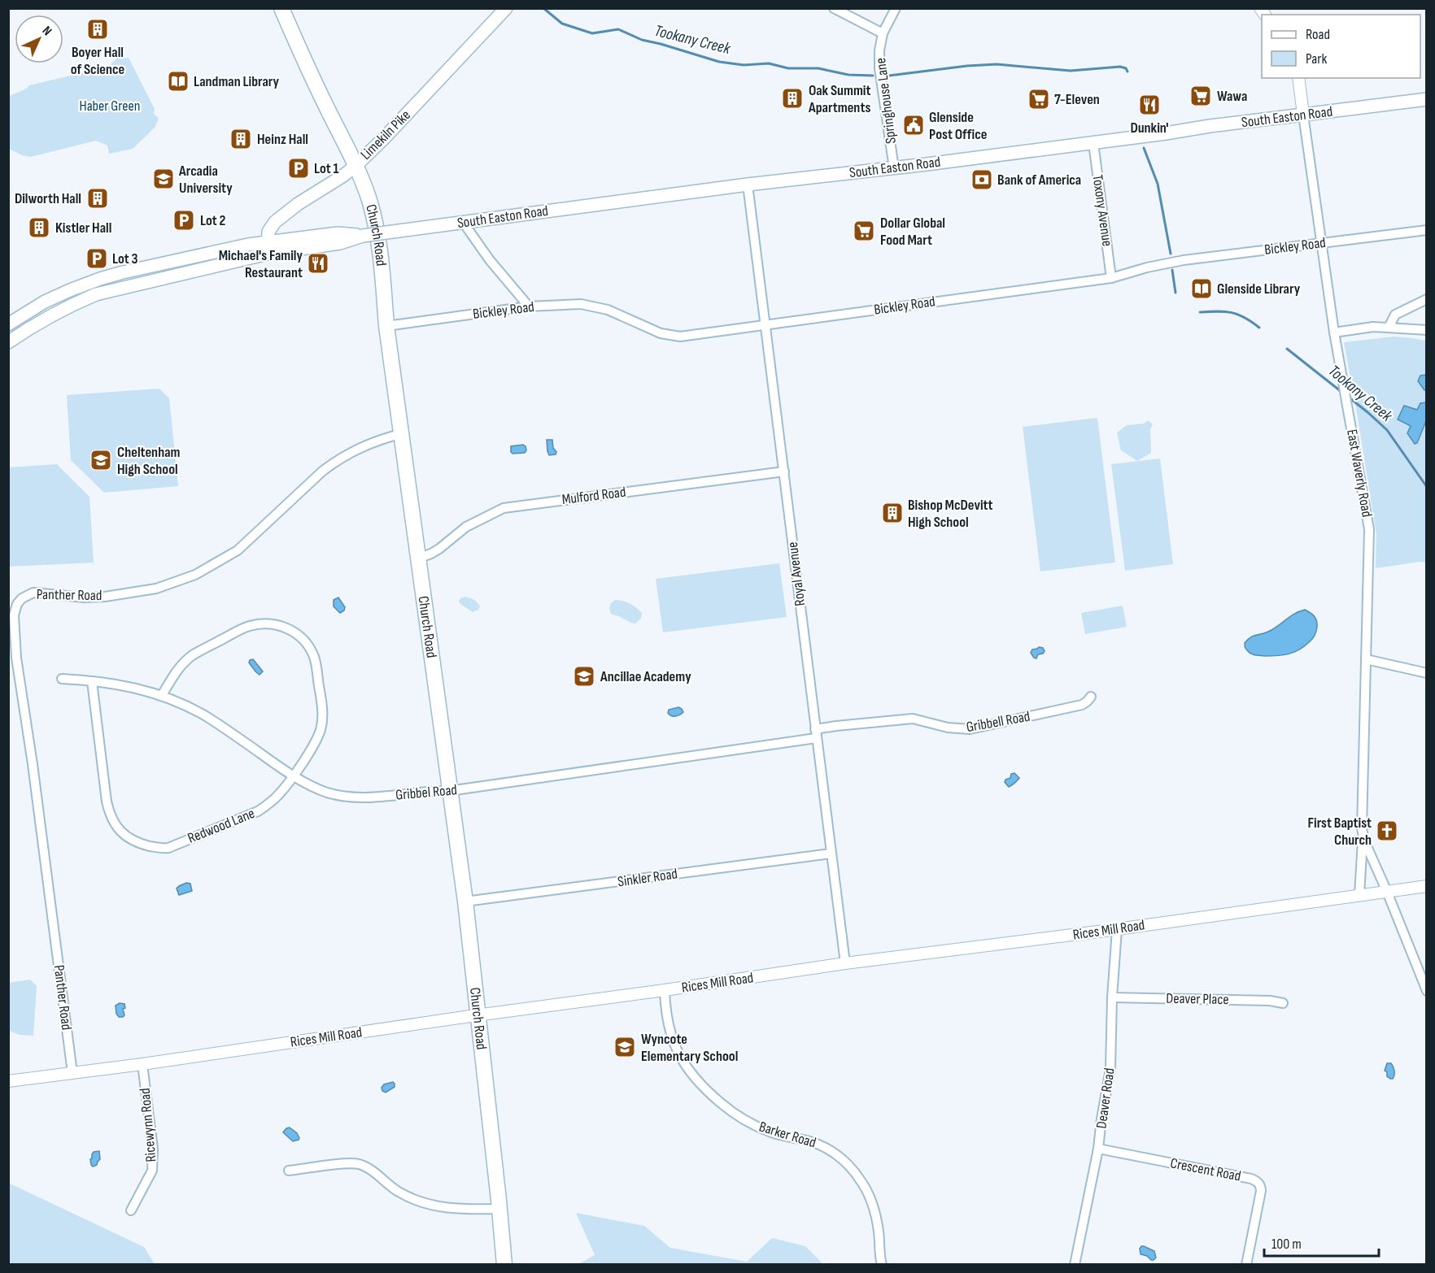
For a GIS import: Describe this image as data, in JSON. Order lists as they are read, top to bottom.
{
  "streets": {
    "main road": ["South Easton Road", "Limekiln Pike", "Church Road"],
    "street": [
      "Springhouse Lane",
      "Toxony Avenue",
      "Bickley Road",
      "East Waverly Road",
      "Mulford Road",
      "Royal Avenue",
      "Panther Road",
      "Gribbell Road",
      "Gribbel Road",
      "Redwood Lane",
      "Sinkler Road",
      "Rices Mill Road",
      "Deaver Place",
      "Deaver Road",
      "Ricewynn Road",
      "Barker Road",
      "Crescent Road"
    ]
  },
  "crossings": [
    ["Springhouse Lane", "South Easton Road"],
    ["South Easton Road", "Limekiln Pike"],
    ["South Easton Road", "Toxony Avenue"],
    ["South Easton Road", "East Waverly Road"],
    ["South Easton Road", "Royal Avenue"],
    ["Limekiln Pike", "Church Road"],
    ["Toxony Avenue", "Bickley Road"],
    ["Church Road", "Bickley Road"],
    ["Church Road", "Mulford Road"],
    ["Church Road", "Panther Road"],
    ["Church Road", "Gribbel Road"],
    ["Church Road", "Sinkler Road"],
    ["Church Road", "Rices Mill Road"],
    ["Bickley Road", "East Waverly Road"],
    ["Bickley Road", "Royal Avenue"],
    ["East Waverly Road", "Rices Mill Road"],
    ["Mulford Road", "Royal Avenue"],
    ["Royal Avenue", "Gribbell Road"],
    ["Royal Avenue", "Gribbel Road"],
    ["Royal Avenue", "Sinkler Road"],
    ["Royal Avenue", "Rices Mill Road"],
    ["Panther Road", "Rices Mill Road"],
    ["Gribbell Road", "Gribbel Road"],
    ["Gribbel Road", "Redwood Lane"],
    ["Rices Mill Road", "Deaver Road"],
    ["Rices Mill Road", "Ricewynn Road"],
    ["Rices Mill Road", "Barker Road"],
    ["Deaver Place", "Deaver Road"],
    ["Deaver Road", "Crescent Road"]
  ],
  "water": ["Tookany Creek"],
  "parks": ["Haber Green"],
  "places": {
    "building": [
      "Boyer Hall of Science",
      "Oak Summit Apartments",
      "Heinz Hall",
      "Dilworth Hall",
      "Kistler Hall",
      "Bishop McDevitt High School"
    ],
    "library": ["Landman Library", "Glenside Library"],
    "supermarket": ["Wawa", "7-Eleven", "Dollar Global Food Mart"],
    "restaurant": ["Dunkin'", "Michael's Family Restaurant"],
    "public building": ["Glenside Post Office"],
    "parking": ["Lot 1", "Lot 2", "Lot 3"],
    "school or university": [
      "Arcadia University",
      "Cheltenham High School",
      "Ancillae Academy",
      "Wyncote Elementary School"
    ],
    "bank": ["Bank of America"],
    "church": ["First Baptist Church"]
  },
  "legend": ["Road", "Park"],
  "scale_bar": "100 m",
  "north": "top right"
}
